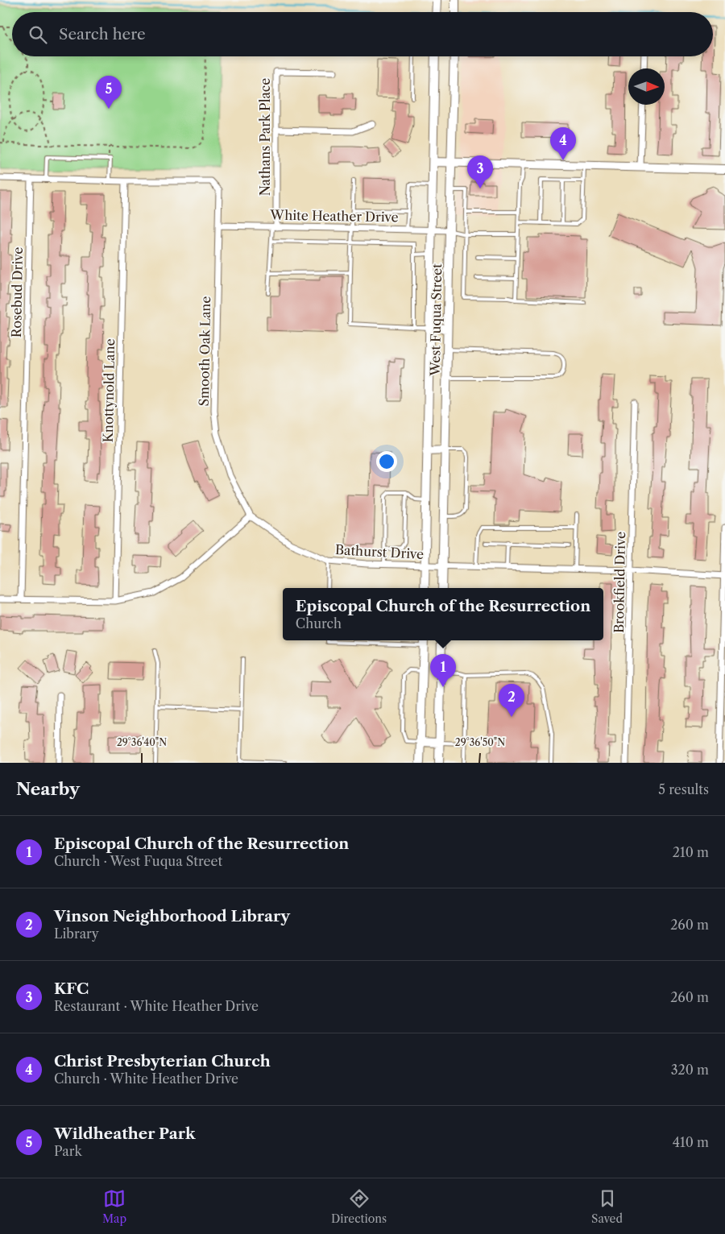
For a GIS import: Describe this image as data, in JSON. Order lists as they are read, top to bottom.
{
  "streets": {
    "main road": ["West Fuqua Street"],
    "street": [
      "Nathans Park Place",
      "White Heather Drive",
      "Rosebud Drive",
      "Smooth Oak Lane",
      "Knottynold Lane",
      "Bathurst Drive",
      "Brookfield Drive"
    ]
  },
  "crossings": [
    ["Nathans Park Place", "White Heather Drive"],
    ["White Heather Drive", "West Fuqua Street"],
    ["White Heather Drive", "Smooth Oak Lane"],
    ["West Fuqua Street", "Bathurst Drive"],
    ["Smooth Oak Lane", "Knottynold Lane"],
    ["Smooth Oak Lane", "Bathurst Drive"],
    ["Bathurst Drive", "Brookfield Drive"]
  ],
  "north": "right",
  "page": {
    "search": "Search here",
    "pins": [
      "5",
      "4",
      "3",
      "1",
      "2"
    ],
    "popup": ["Episcopal Church of the Resurrection", "Church"],
    "heading": ["Nearby", "5 results"],
    "list": [
      {
        "mark": "1",
        "name": "Episcopal Church of the Resurrection",
        "note": "Church · West Fuqua Street",
        "value": "210 m"
      },
      {
        "mark": "2",
        "name": "Vinson Neighborhood Library",
        "note": "Library",
        "value": "260 m"
      },
      {
        "mark": "3",
        "name": "KFC",
        "note": "Restaurant · White Heather Drive",
        "value": "260 m"
      },
      {
        "mark": "4",
        "name": "Christ Presbyterian Church",
        "note": "Church · White Heather Drive",
        "value": "320 m"
      },
      {
        "mark": "5",
        "name": "Wildheather Park",
        "note": "Park",
        "value": "410 m"
      }
    ],
    "nav": ["Map", "Directions", "Saved"]
  },
  "coordinates": ["29°36'40\"N", "29°36'50\"N"]
}
